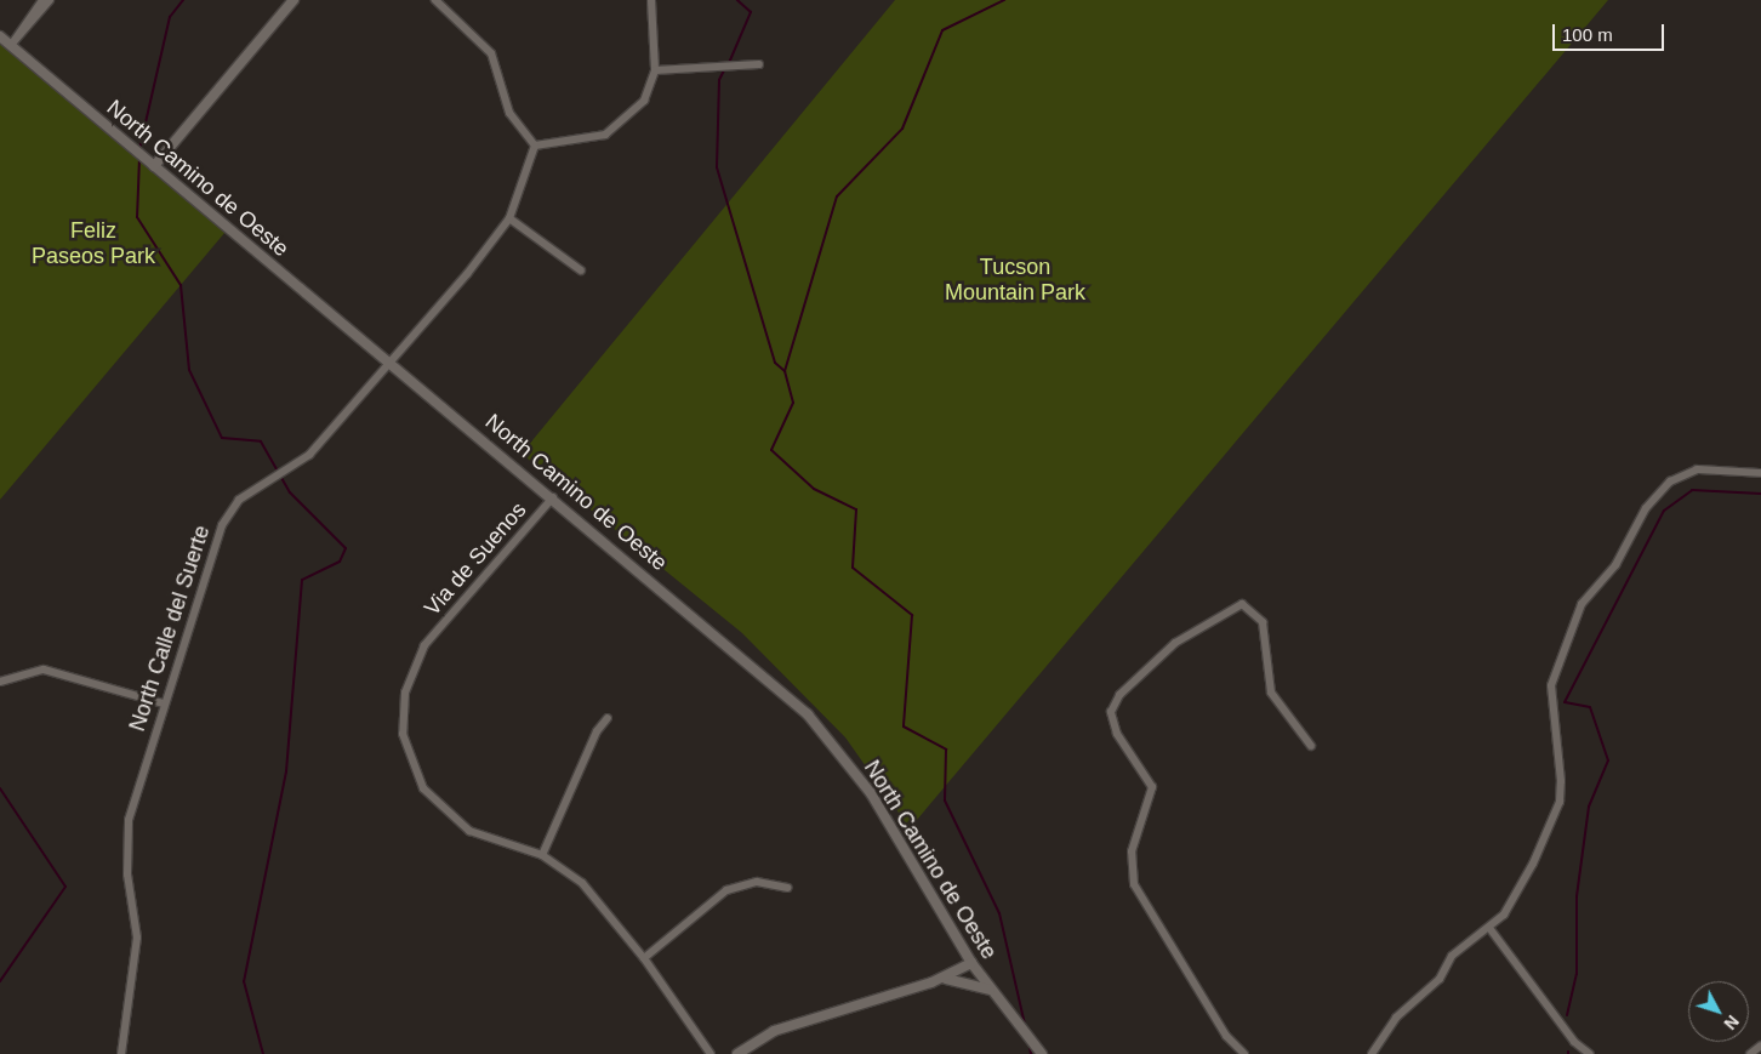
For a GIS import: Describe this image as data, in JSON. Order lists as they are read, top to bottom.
{
  "streets": {
    "street": ["North Camino de Oeste", "Via de Suenos", "North Calle del Suerte"]
  },
  "crossings": [
    ["North Camino de Oeste", "Via de Suenos"],
    ["North Camino de Oeste", "North Calle del Suerte"]
  ],
  "parks": ["Feliz Paseos Park", "Tucson Mountain Park"],
  "scale_bar": "100 m",
  "north": "bottom right"
}
